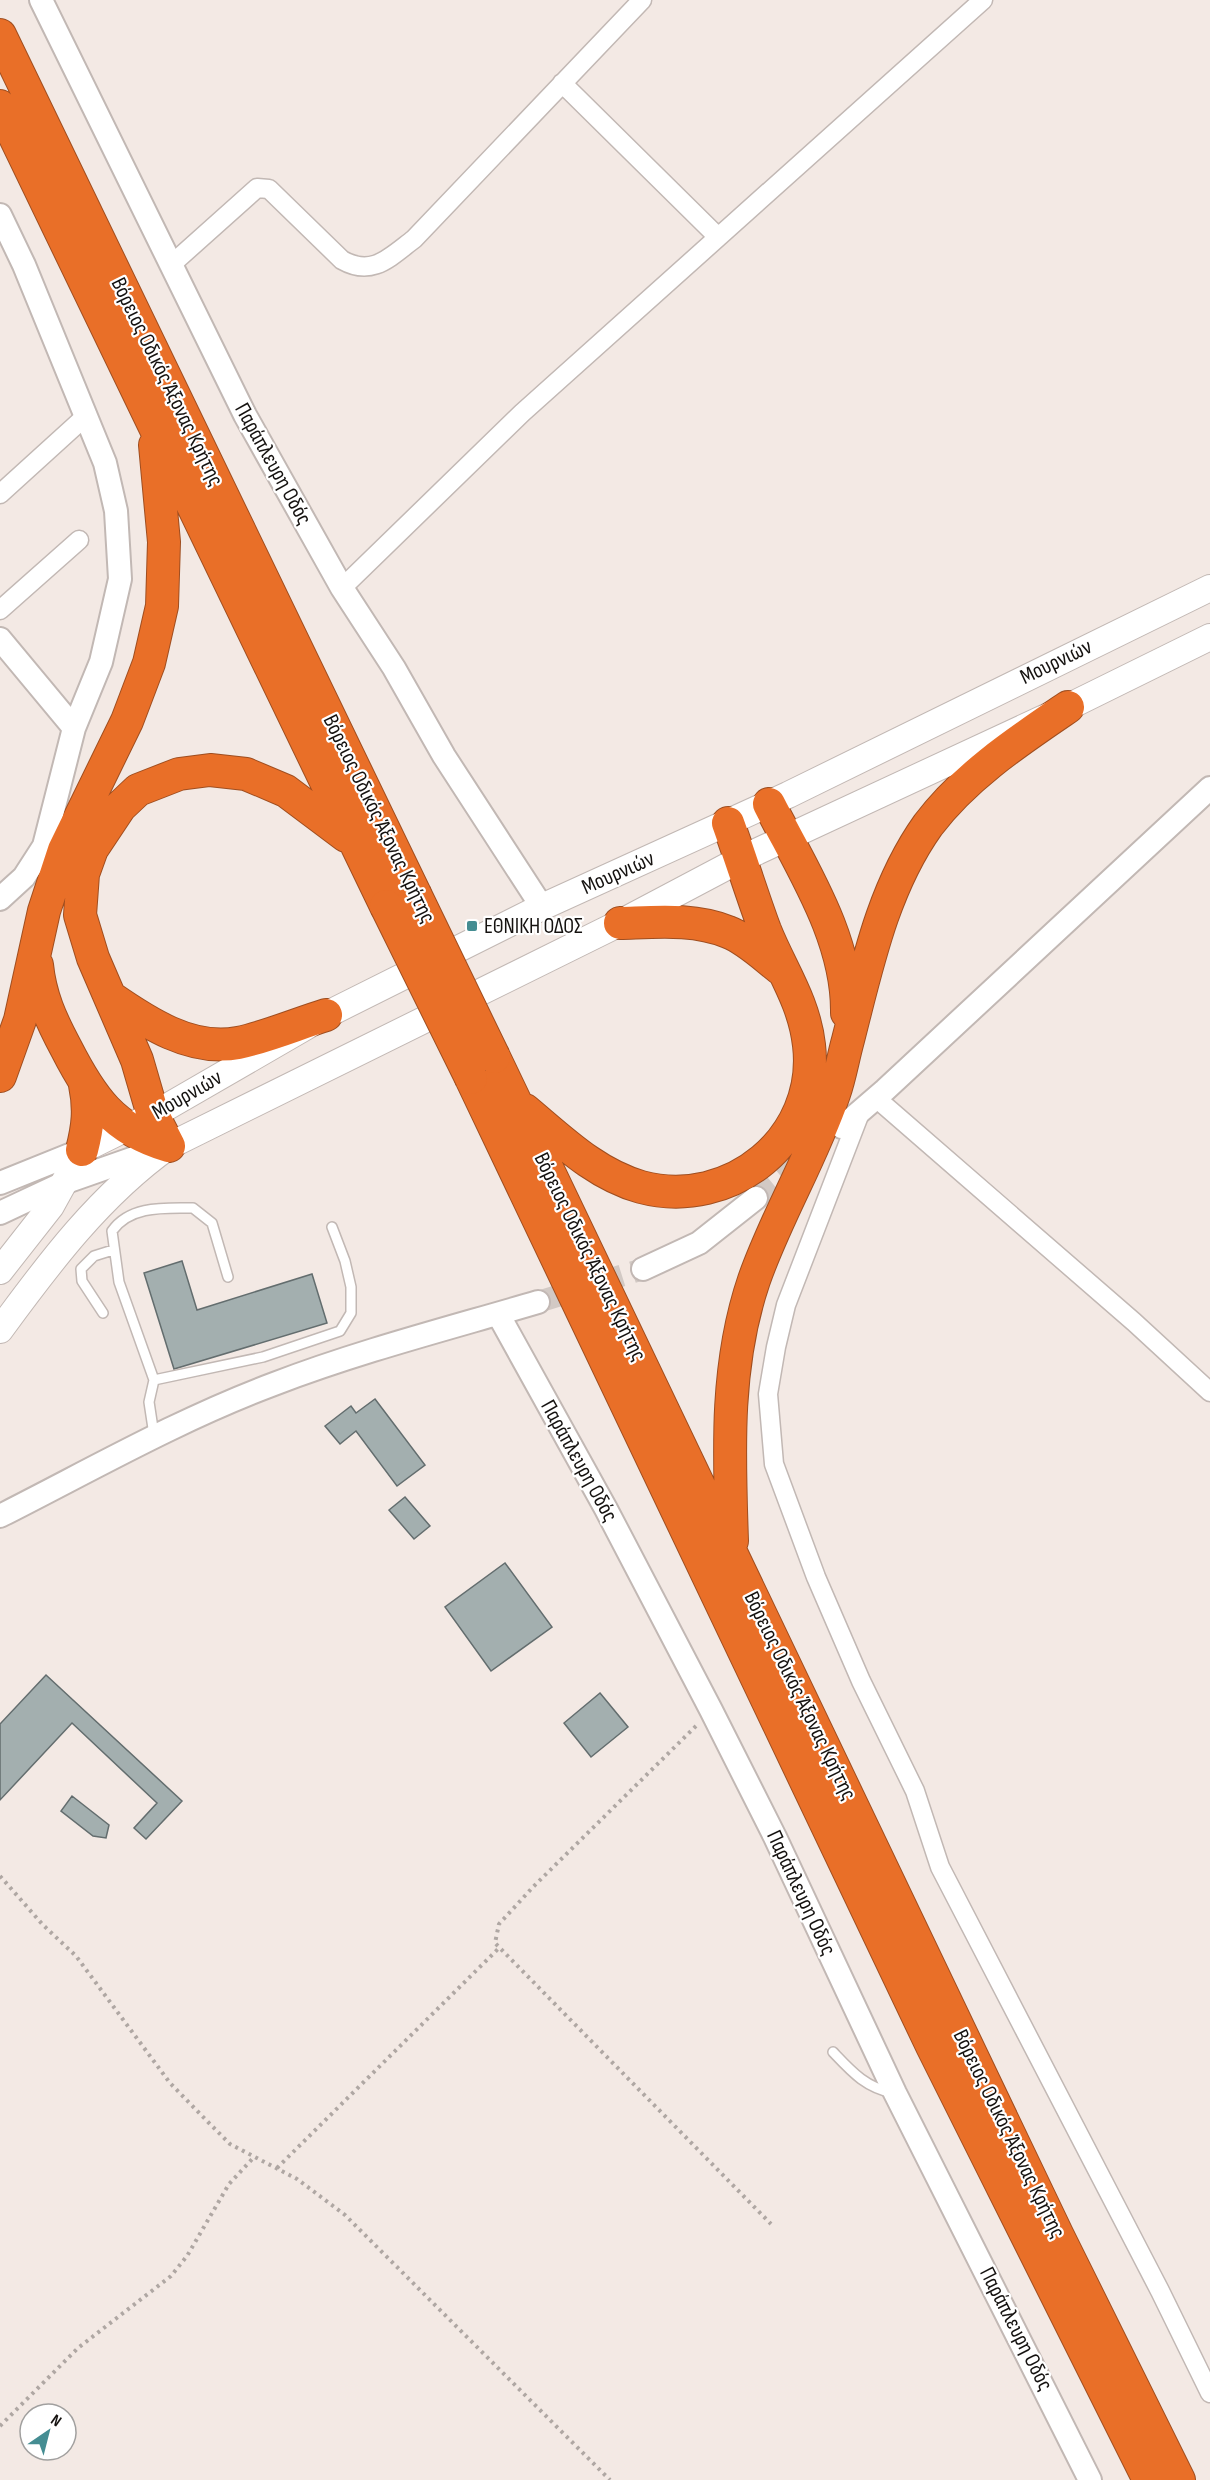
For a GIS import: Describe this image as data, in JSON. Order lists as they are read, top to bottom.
{
  "streets": {
    "highway": ["Βόρειος Οδικός Άξονας Κρήτης"],
    "main road": ["Μουρνιών"],
    "street": ["Παράπλευρη Οδός"]
  },
  "crossings": [
    ["Παράπλευρη Οδός", "Μουρνιών"]
  ],
  "places": {
    "transit": ["ΕΘΝΙΚΗ ΟΔΟΣ"]
  },
  "north": "top right"
}
